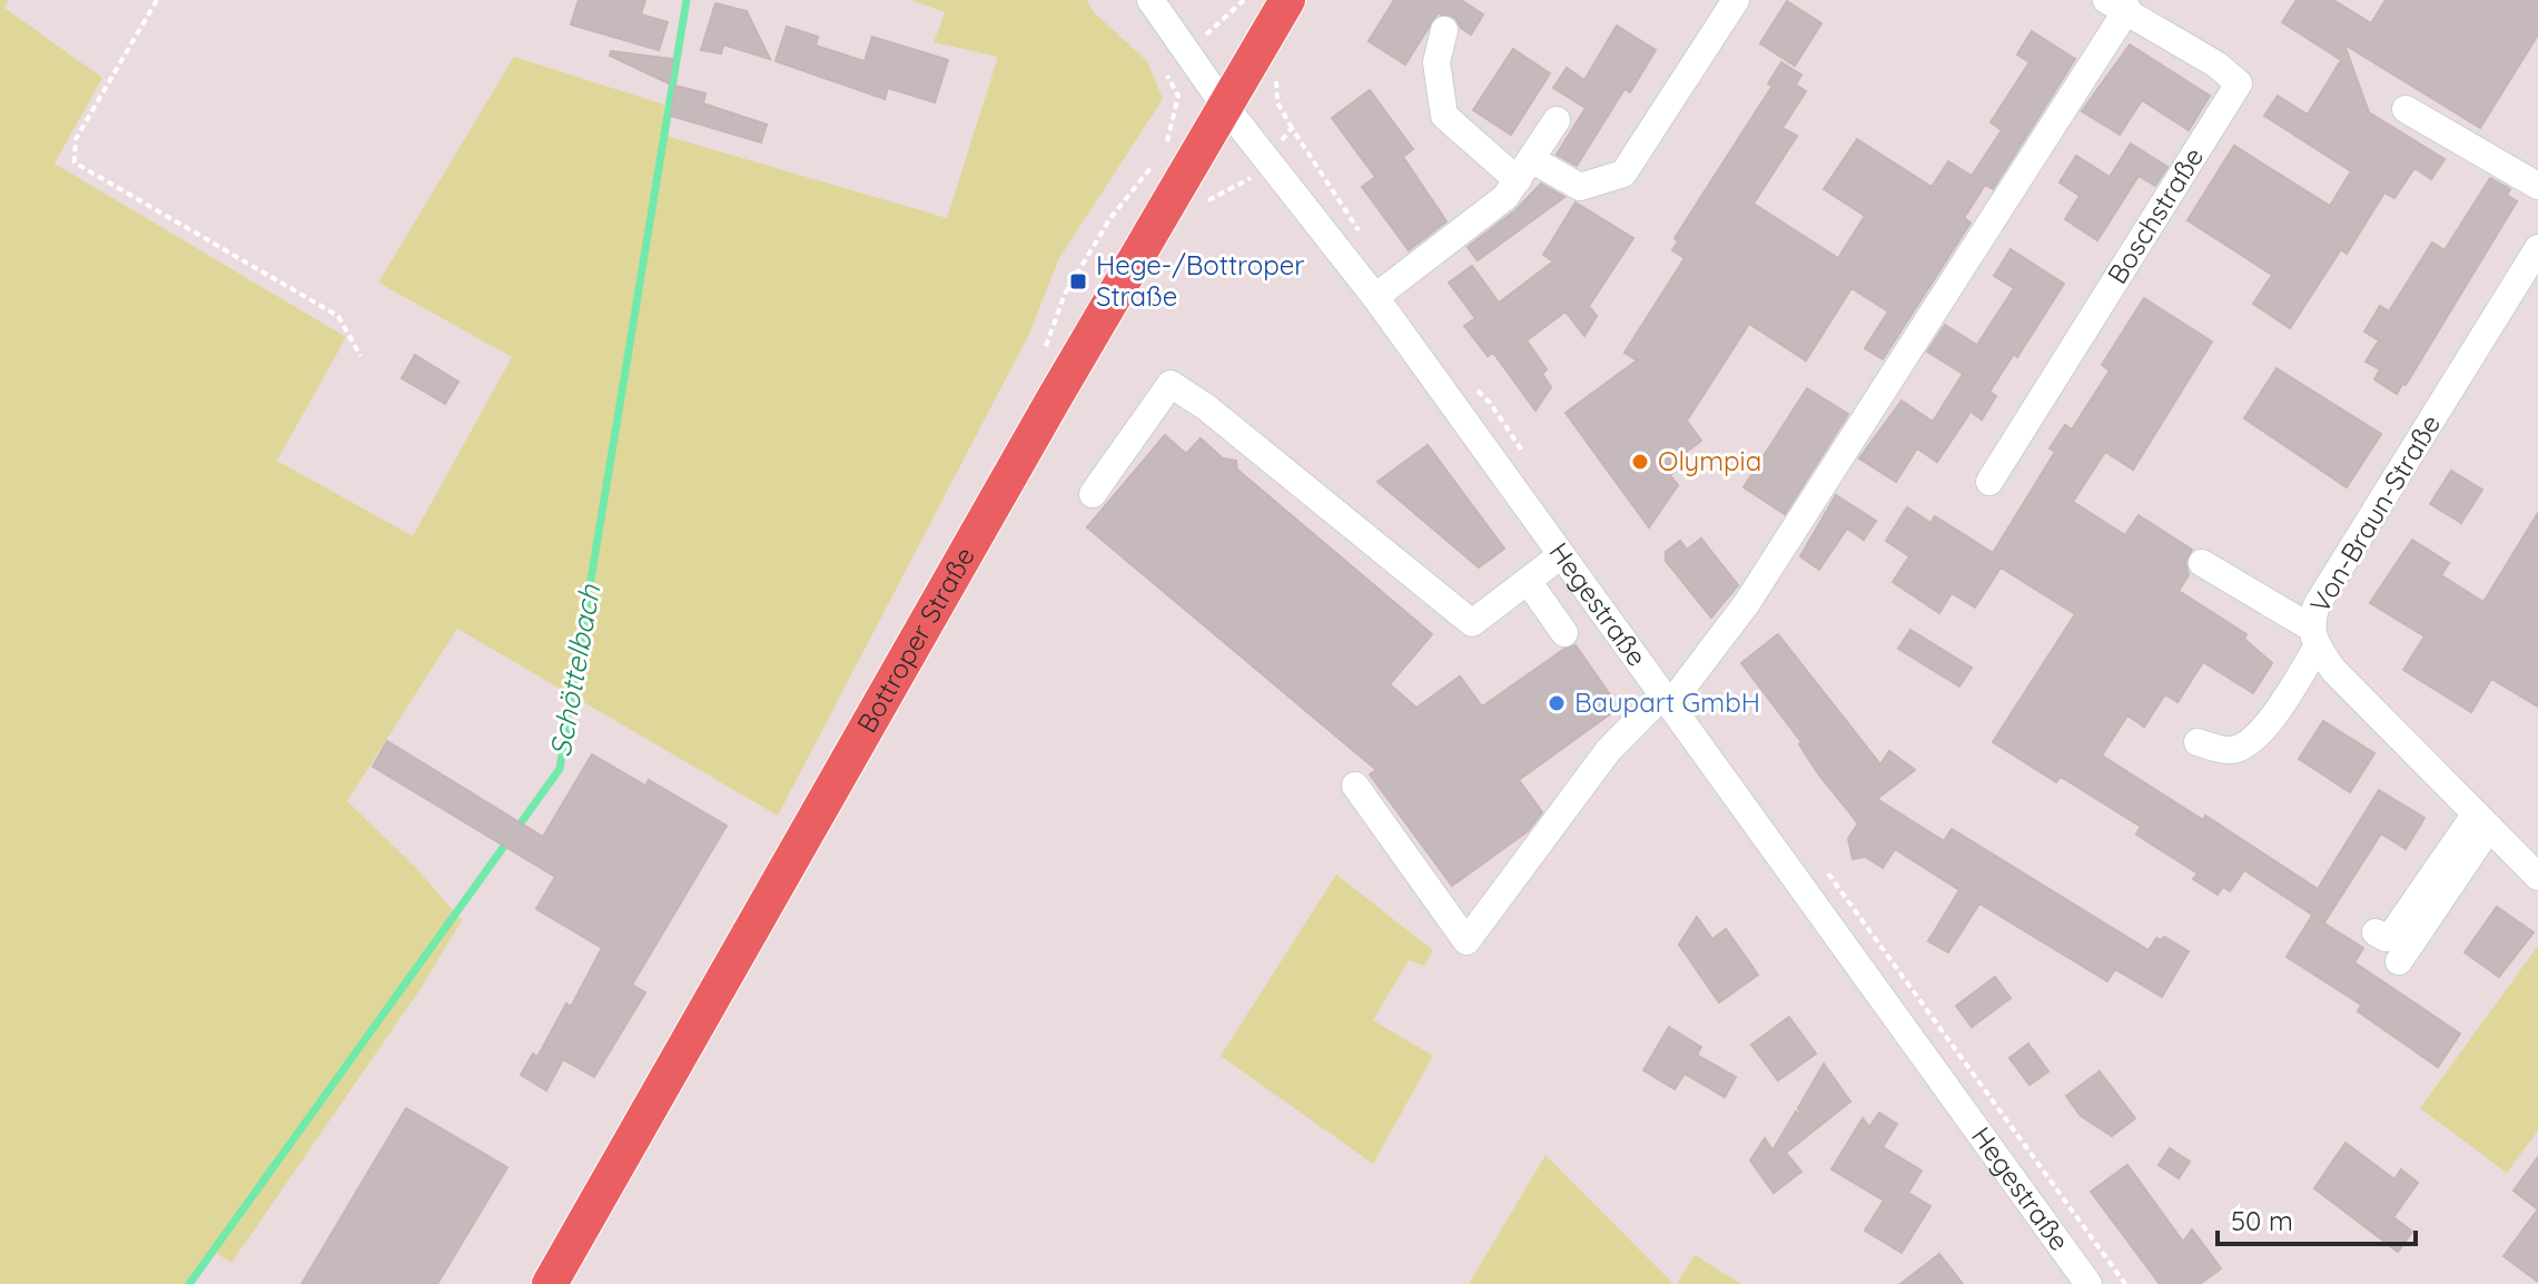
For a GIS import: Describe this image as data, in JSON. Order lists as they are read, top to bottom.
{
  "streets": {
    "main road": ["Bottroper Straße"],
    "street": ["Boschstraße", "Von-Braun-Straße", "Hegestraße"]
  },
  "crossings": [
    ["Hegestraße", "Bottroper Straße"]
  ],
  "water": ["Schöttelbach"],
  "places": {
    "transit": ["Hege-/Bottroper Straße"],
    "other": ["Olympia", "Baupart GmbH"]
  },
  "scale_bar": "50 m"
}
